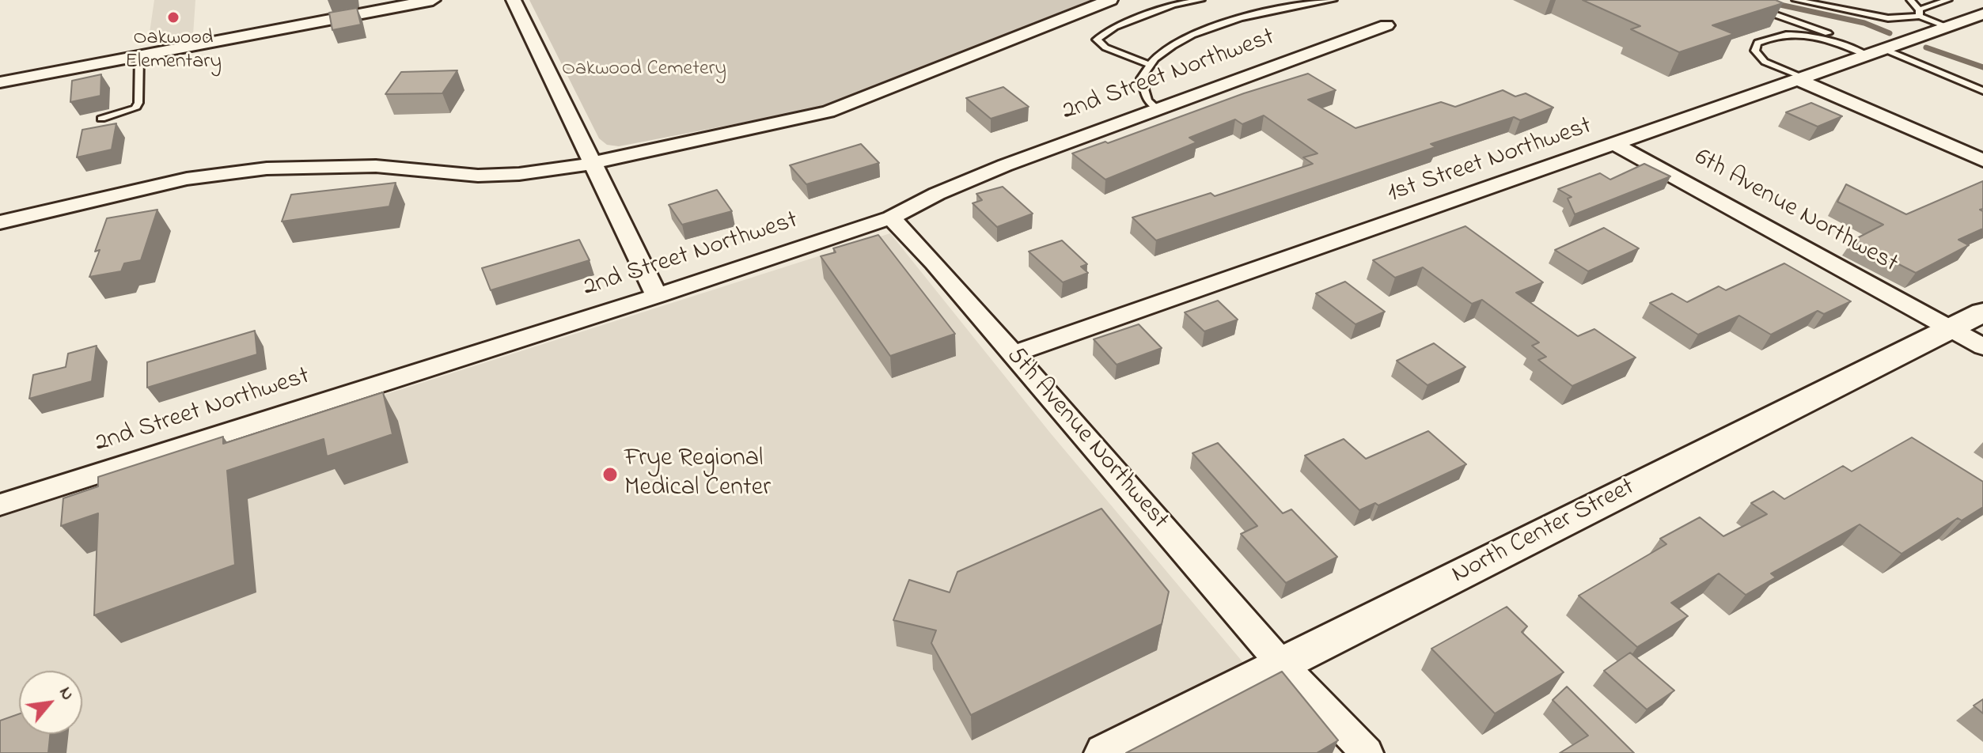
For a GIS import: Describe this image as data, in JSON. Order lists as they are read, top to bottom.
{
  "streets": {
    "street": [
      "2nd Street Northwest",
      "1st Street Northwest",
      "6th Avenue Northwest",
      "5th Avenue Northwest",
      "North Center Street"
    ]
  },
  "crossings": [
    ["2nd Street Northwest", "5th Avenue Northwest"],
    ["1st Street Northwest", "6th Avenue Northwest"],
    ["1st Street Northwest", "5th Avenue Northwest"],
    ["6th Avenue Northwest", "North Center Street"],
    ["5th Avenue Northwest", "North Center Street"]
  ],
  "parks": ["Oakwood Cemetery"],
  "places": ["Oakwood Elementary", "Frye Regional Medical Center"],
  "north": "top right"
}
